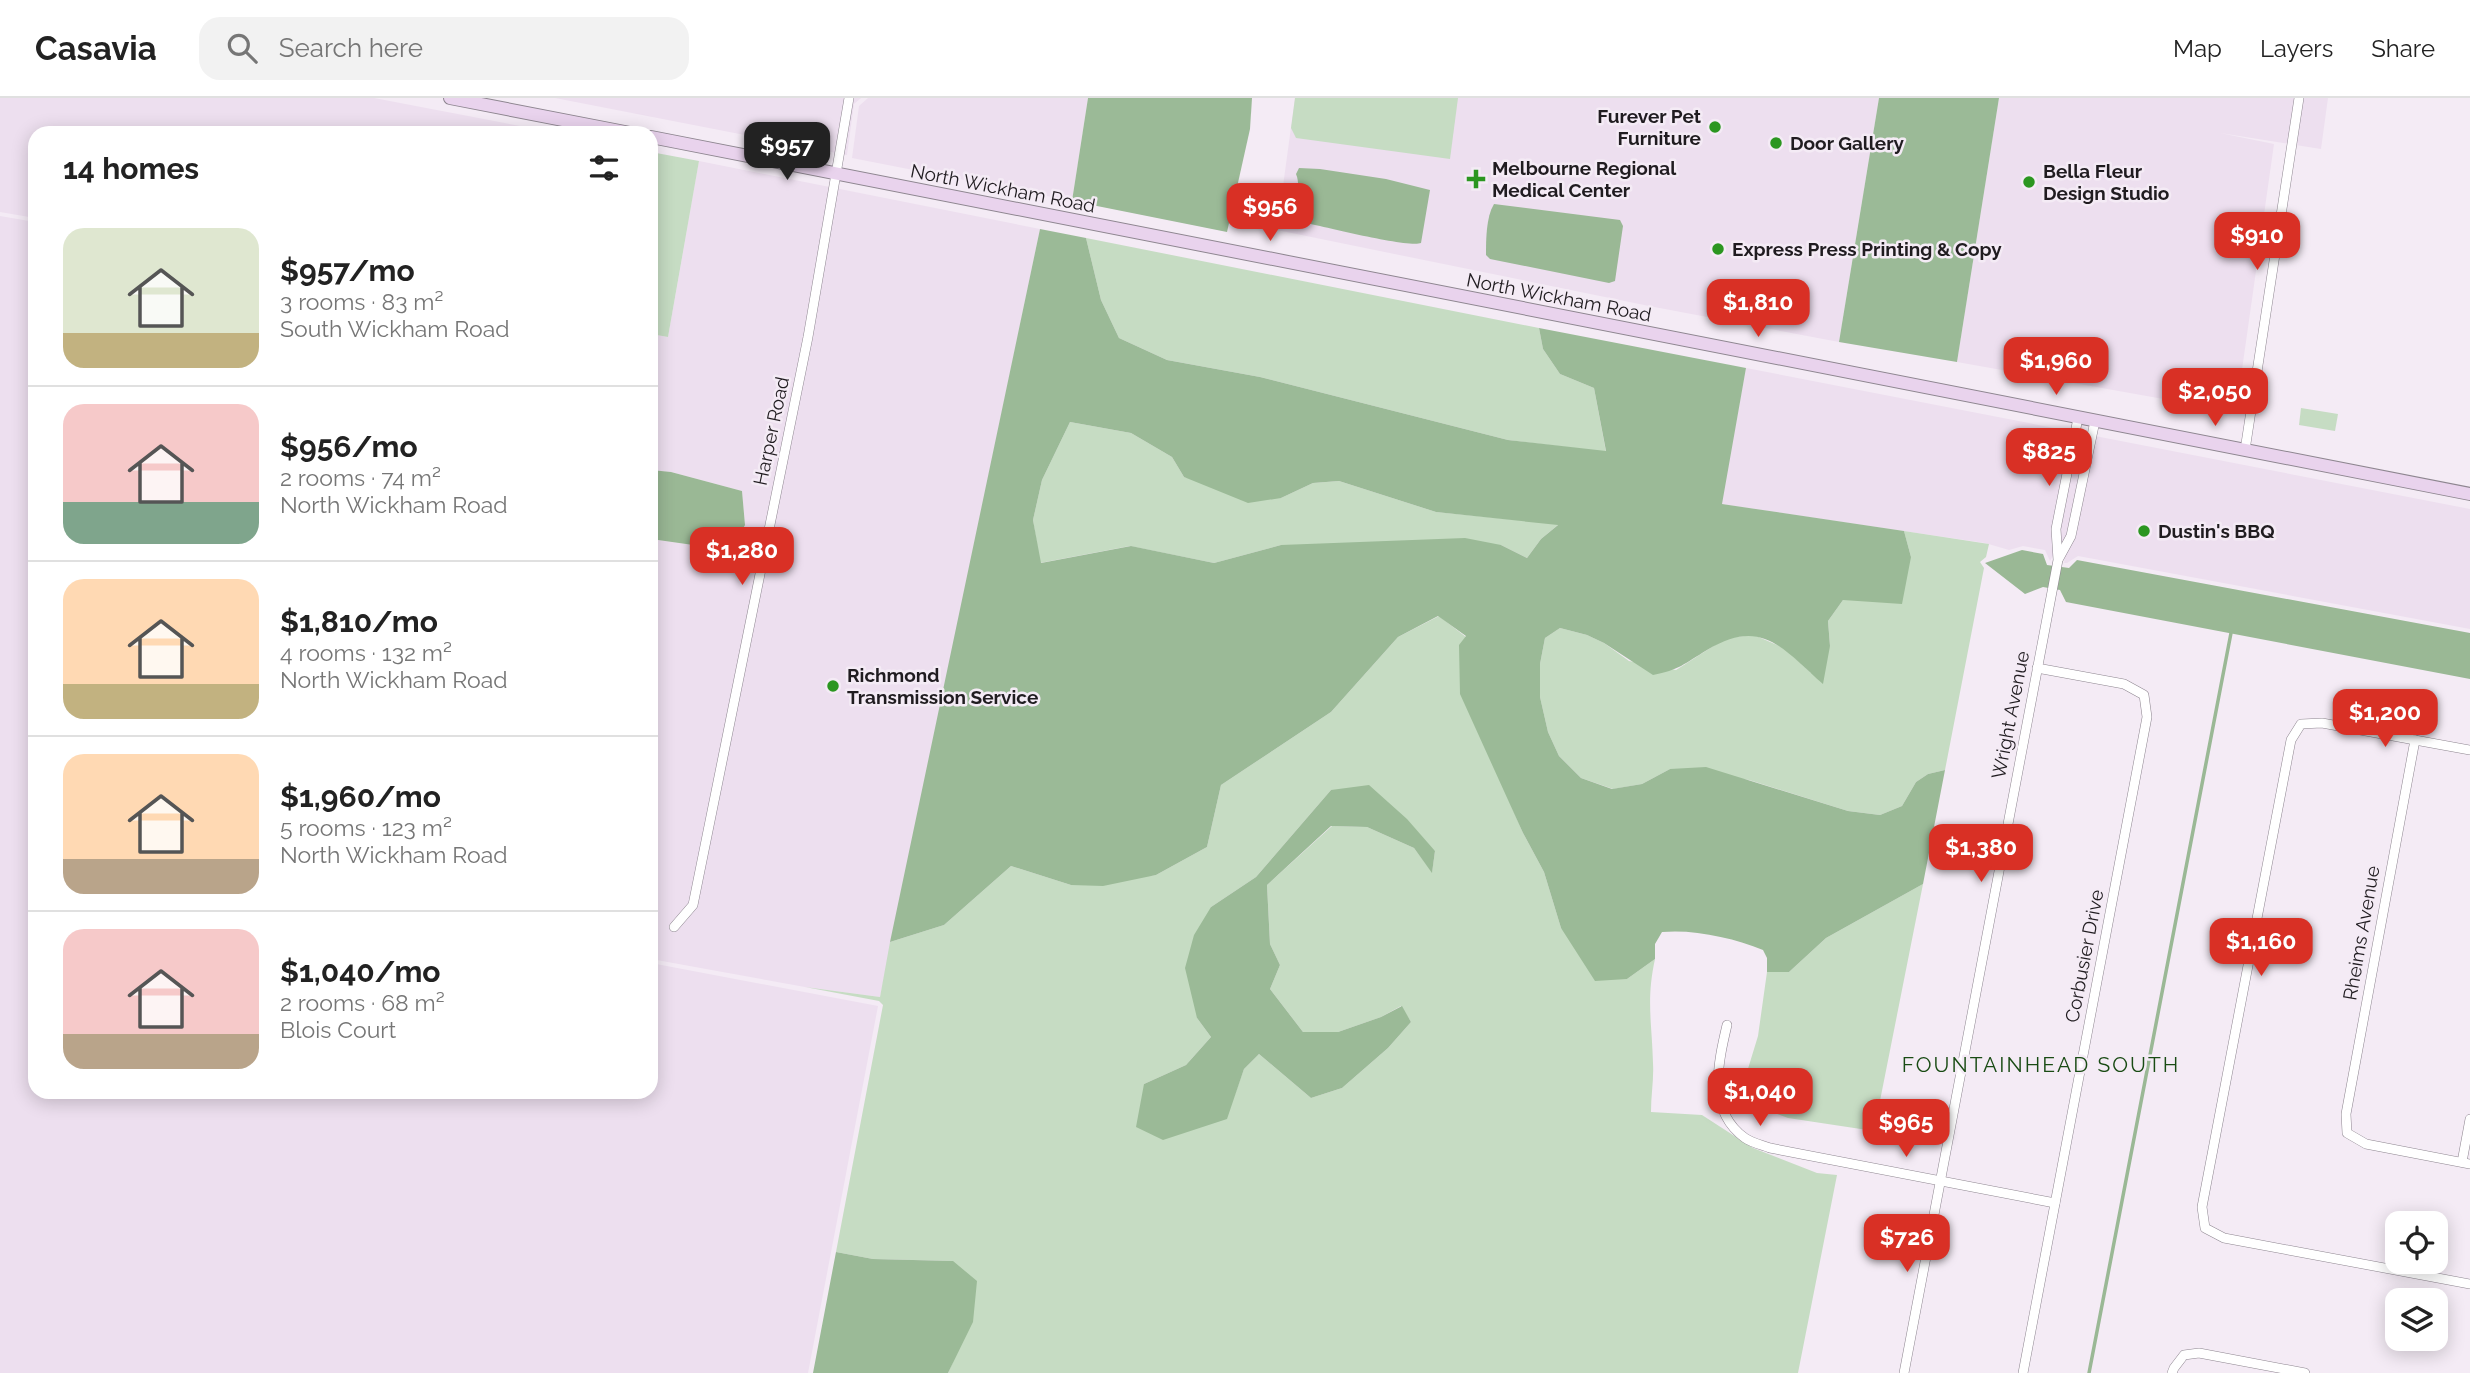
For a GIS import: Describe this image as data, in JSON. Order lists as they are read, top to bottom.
{
  "streets": {
    "main road": ["North Wickham Road"],
    "street": [
      "Harper Road",
      "Wright Avenue",
      "Rheims Avenue",
      "Corbusier Drive"
    ]
  },
  "crossings": [
    ["North Wickham Road", "Harper Road"],
    ["North Wickham Road", "Wright Avenue"],
    ["Wright Avenue", "Corbusier Drive"]
  ],
  "districts": ["FOUNTAINHEAD SOUTH"],
  "places": {
    "other": [
      "Furever Pet Furniture",
      "Door Gallery",
      "Bella Fleur Design Studio",
      "Express Press Printing & Copy",
      "Dustin's BBQ",
      "Richmond Transmission Service"
    ],
    "health": ["Melbourne Regional Medical Center"]
  },
  "page": {
    "header": "Casavia",
    "search": "Search here",
    "nav": ["Map", "Layers", "Share"],
    "price": [
      "$957",
      "$956",
      "$910",
      "$1,810",
      "$1,960",
      "$2,050",
      "$825",
      "$1,280",
      "$1,200",
      "$1,380",
      "$1,160",
      "$1,040",
      "$965",
      "$726"
    ],
    "heading": "14 homes",
    "list": [
      {
        "name": "$957/mo",
        "note": "3 rooms · 83 m² · South Wickham Road"
      },
      {
        "name": "$956/mo",
        "note": "2 rooms · 74 m² · North Wickham Road"
      },
      {
        "name": "$1,810/mo",
        "note": "4 rooms · 132 m² · North Wickham Road"
      },
      {
        "name": "$1,960/mo",
        "note": "5 rooms · 123 m² · North Wickham Road"
      },
      {
        "name": "$1,040/mo",
        "note": "2 rooms · 68 m² · Blois Court"
      }
    ]
  }
}
